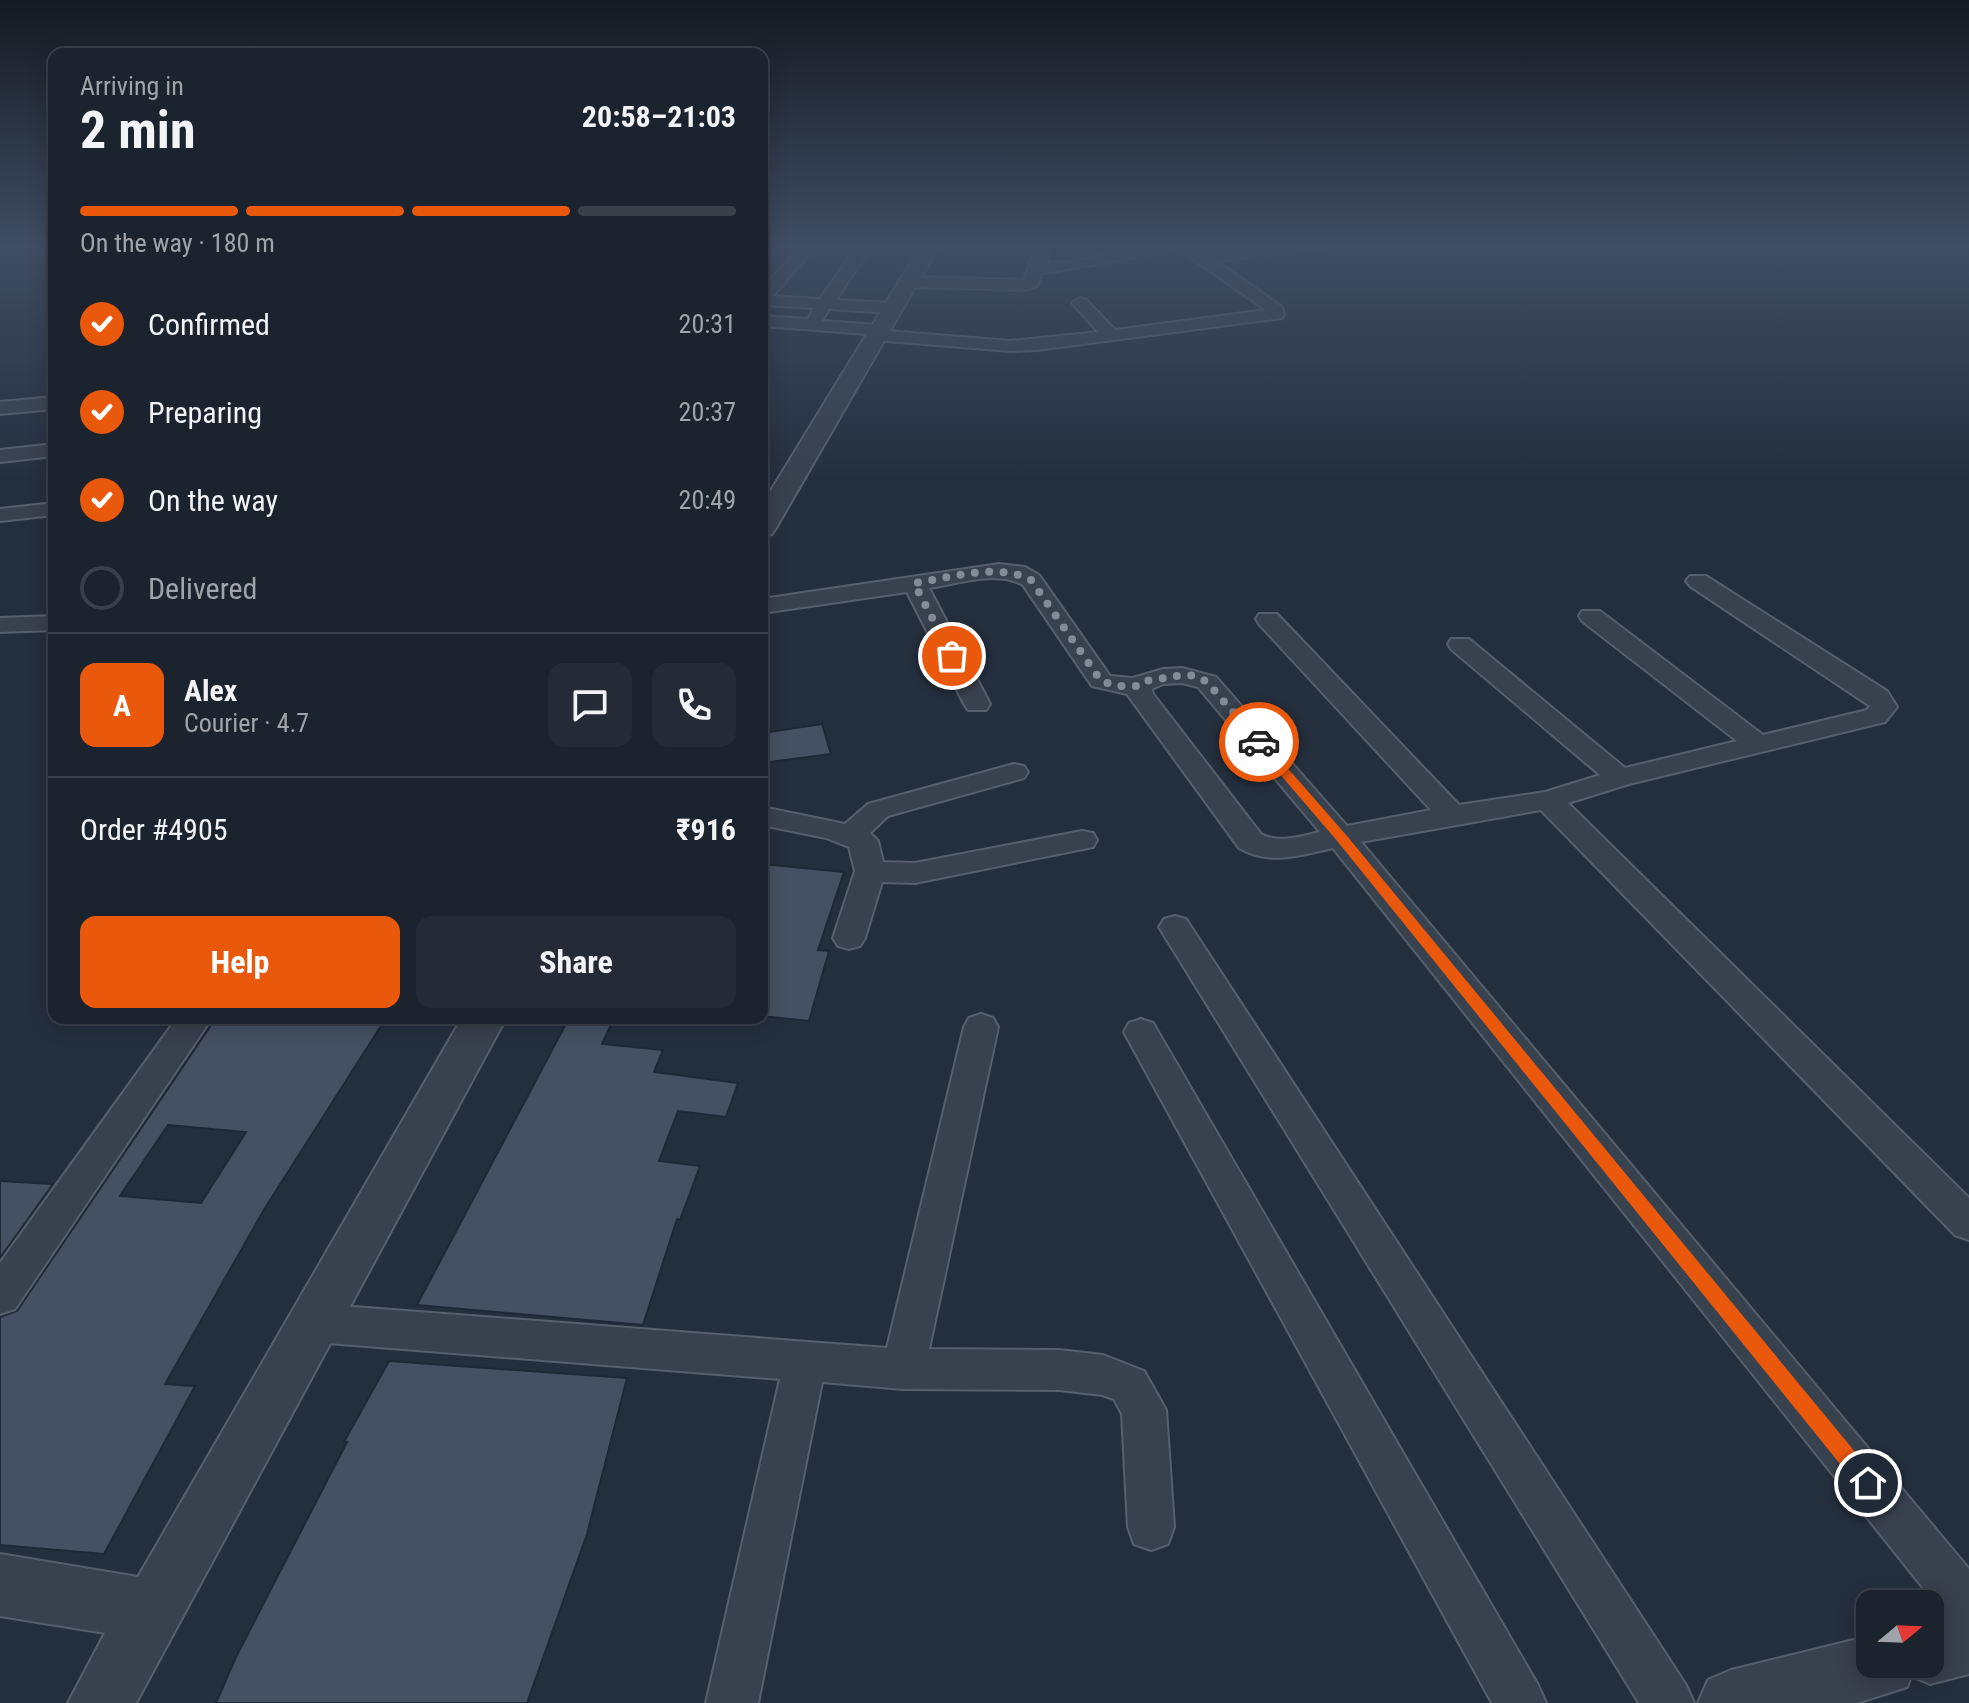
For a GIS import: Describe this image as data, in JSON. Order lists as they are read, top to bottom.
{
  "north": "right",
  "page": {
    "heading": ["2 min", "Arriving in", "20:58–21:03"],
    "panel": [
      "Alex",
      "Courier · 4.7",
      "Order #4905",
      "₹916"
    ],
    "bar": "On the way · 180 m",
    "list": [
      ["Confirmed", "20:31"],
      ["Preparing", "20:37"],
      ["On the way", "20:49"],
      "Delivered"
    ],
    "round": "A",
    "buttons": ["Help", "Share"]
  }
}
